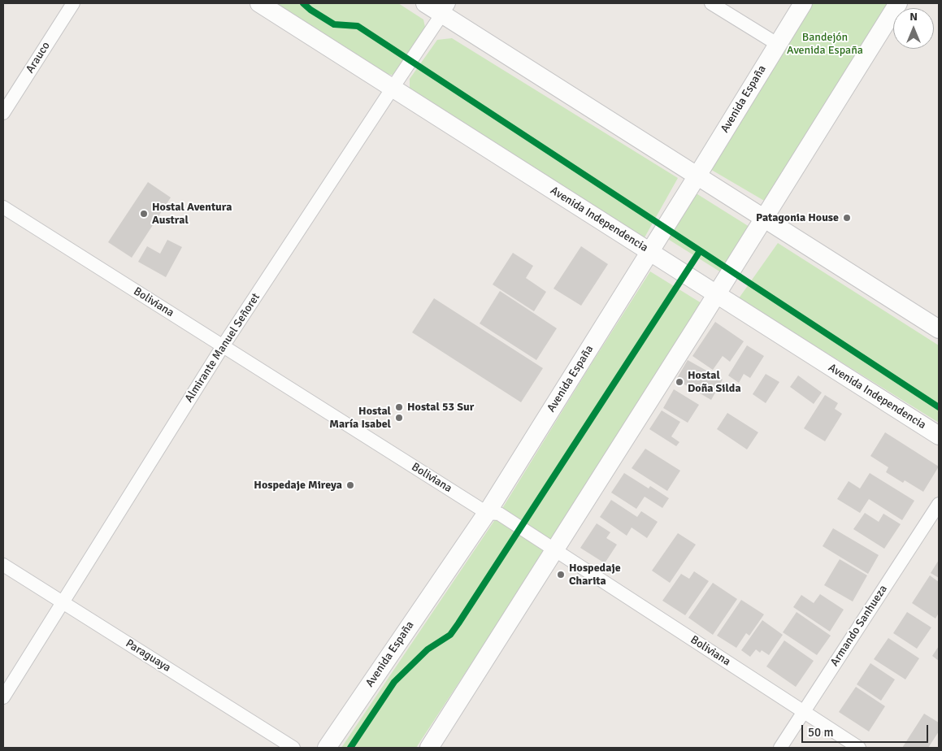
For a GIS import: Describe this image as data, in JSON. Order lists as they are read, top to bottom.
{
  "streets": {
    "main road": ["Avenida España", "Avenida Independencia"],
    "street": [
      "Arauco",
      "Boliviana",
      "Almirante Manuel Señoret",
      "Armando Sanhueza",
      "Paraguaya"
    ]
  },
  "crossings": [
    ["Avenida España", "Avenida Independencia"],
    ["Avenida España", "Boliviana"],
    ["Avenida Independencia", "Almirante Manuel Señoret"],
    ["Boliviana", "Almirante Manuel Señoret"],
    ["Boliviana", "Armando Sanhueza"],
    ["Almirante Manuel Señoret", "Paraguaya"]
  ],
  "parks": ["Bandejón Avenida España"],
  "places": [
    "Hostal Aventura Austral",
    "Patagonia House",
    "Hostal Doña Silda",
    "Hostal 53 Sur",
    "Hostal María Isabel",
    "Hospedaje Mireya",
    "Hospedaje Charita"
  ],
  "scale_bar": "50 m",
  "north": "top"
}
